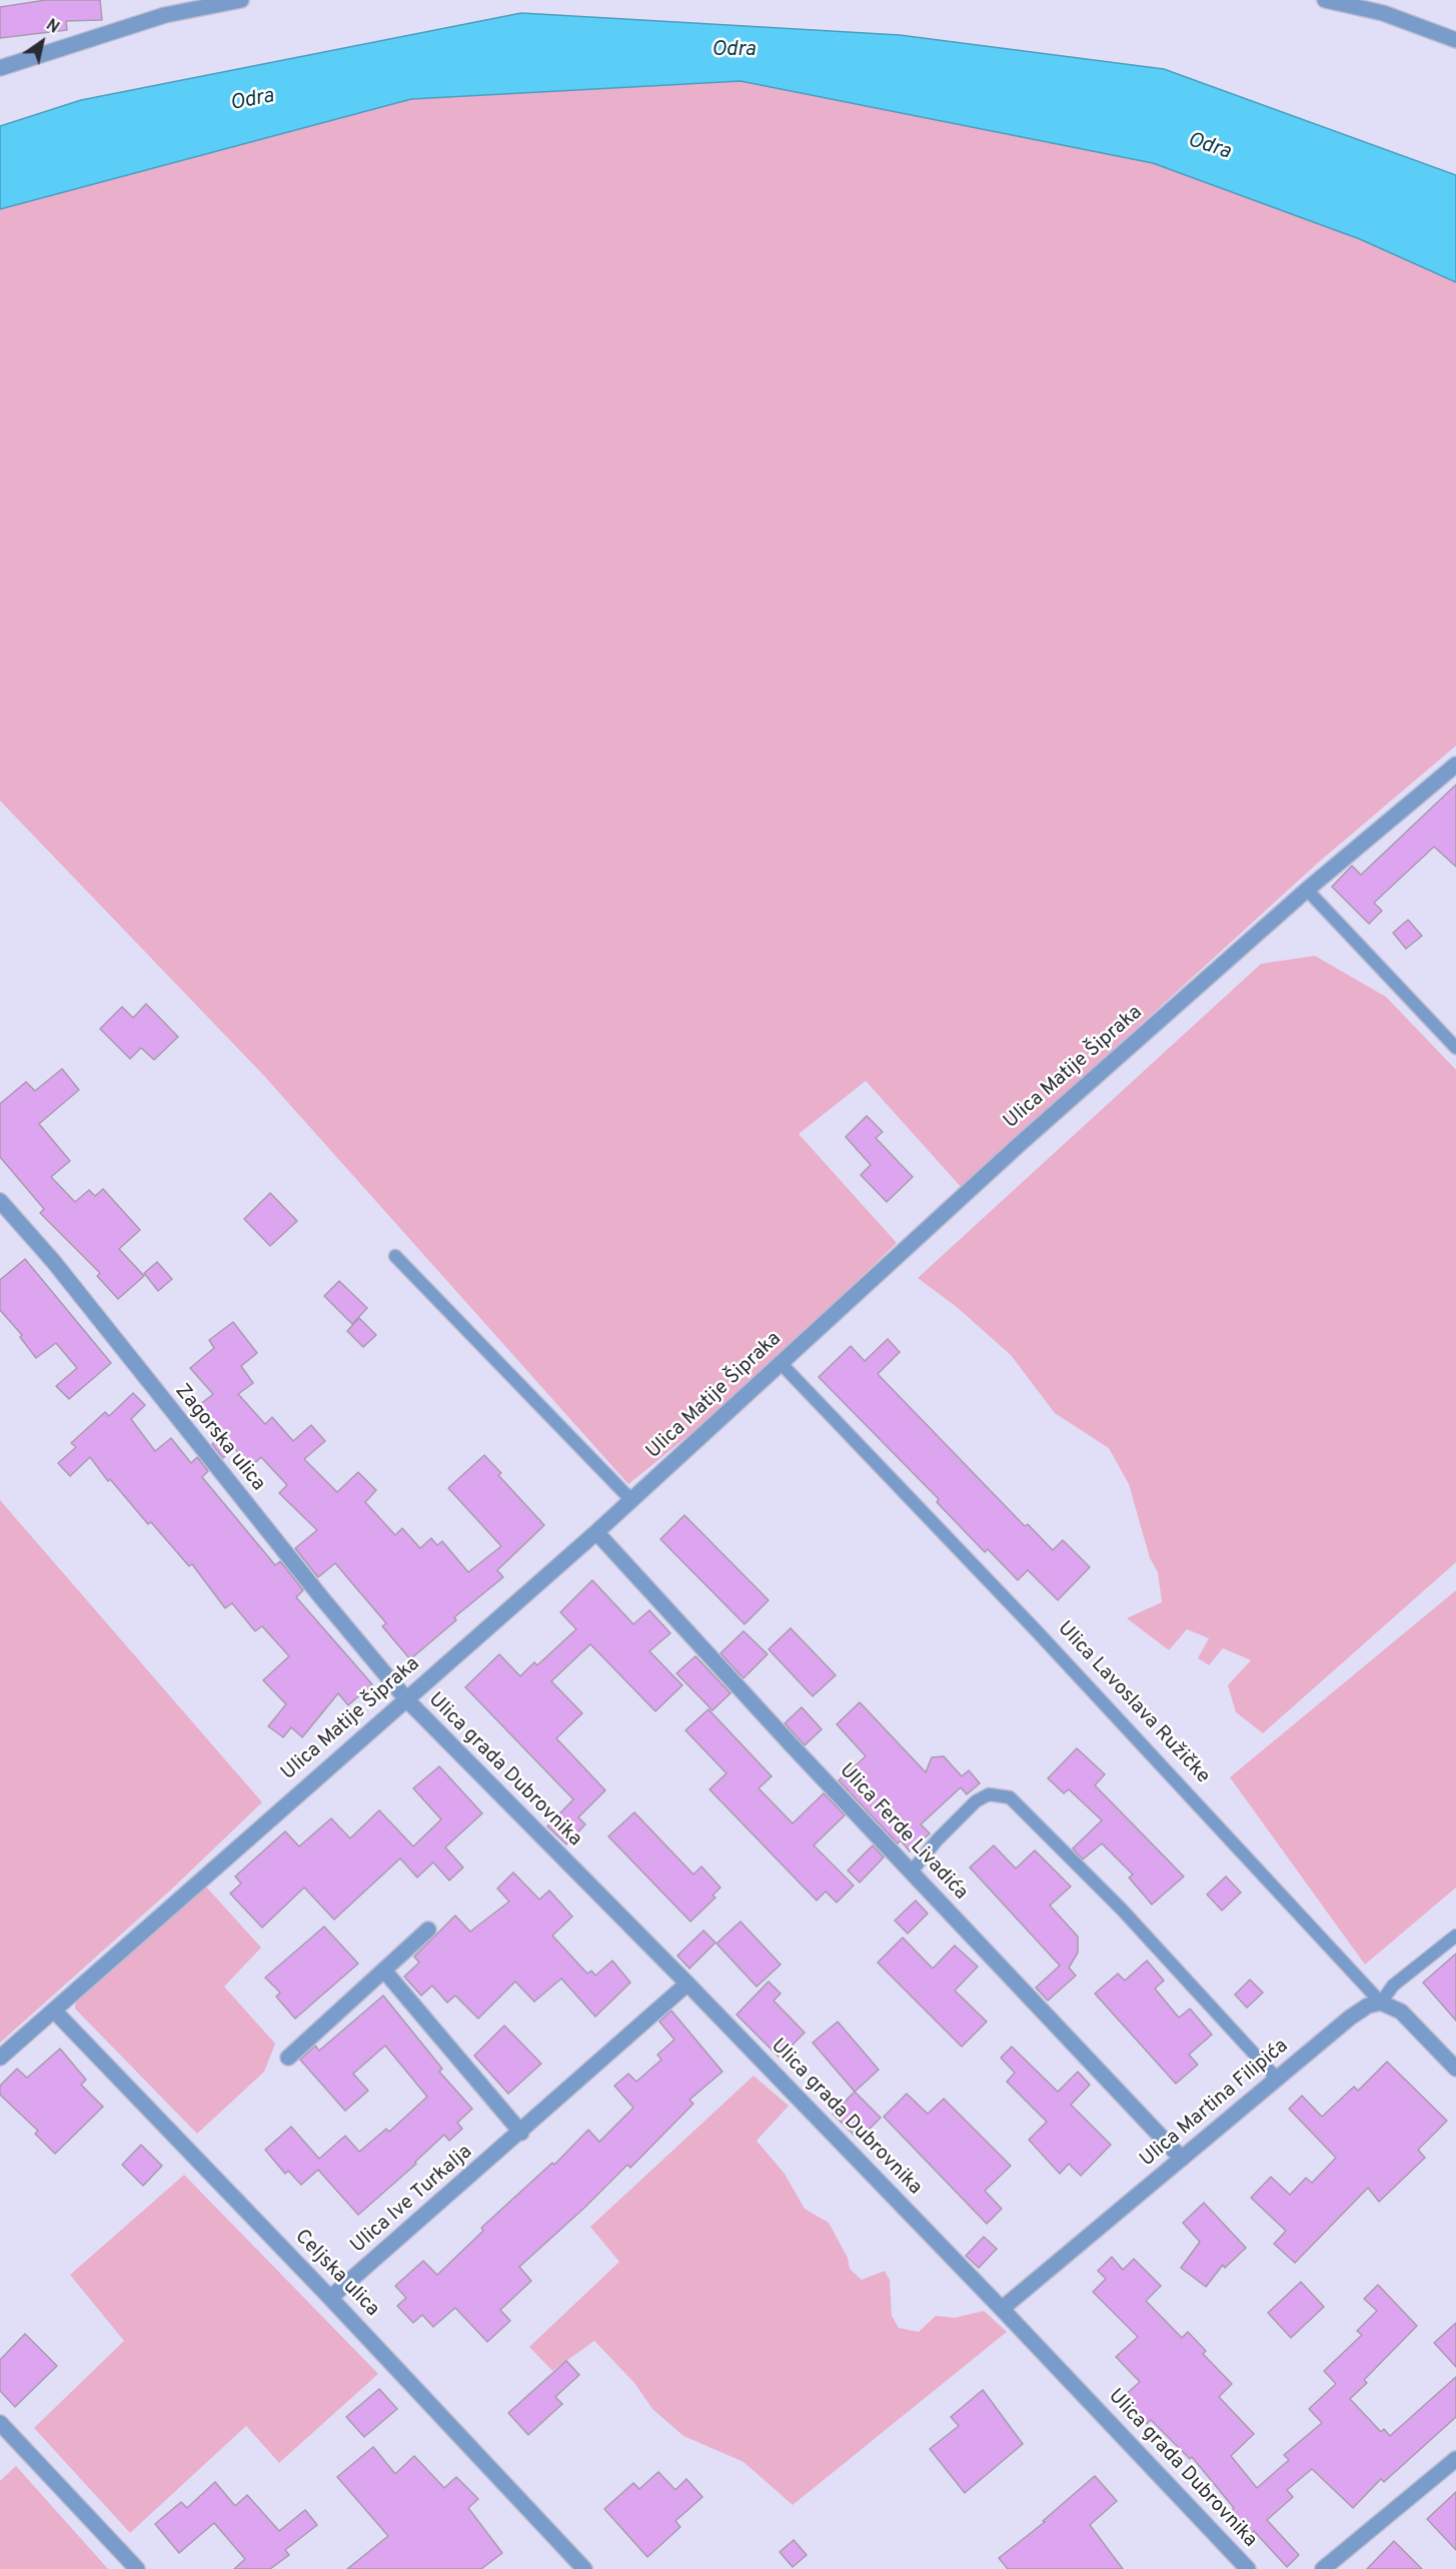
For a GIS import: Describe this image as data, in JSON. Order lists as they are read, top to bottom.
{
  "streets": {
    "street": [
      "Ulica Matije Šipraka",
      "Zagorska ulica",
      "Ulica Lavoslava Ružičke",
      "Ulica grada Dubrovnika",
      "Ulica Ferde Livadića",
      "Ulica Martina Filipića",
      "Ulica Ive Turkalja",
      "Celjska ulica"
    ]
  },
  "crossings": [
    ["Ulica Matije Šipraka", "Zagorska ulica"],
    ["Ulica Matije Šipraka", "Ulica Lavoslava Ružičke"],
    ["Ulica Matije Šipraka", "Ulica grada Dubrovnika"],
    ["Ulica Matije Šipraka", "Ulica Ferde Livadića"],
    ["Ulica Matije Šipraka", "Celjska ulica"],
    ["Zagorska ulica", "Ulica grada Dubrovnika"],
    ["Ulica Lavoslava Ružičke", "Ulica Martina Filipića"],
    ["Ulica grada Dubrovnika", "Ulica Martina Filipića"],
    ["Ulica grada Dubrovnika", "Ulica Ive Turkalja"],
    ["Ulica Ferde Livadića", "Ulica Martina Filipića"],
    ["Ulica Ive Turkalja", "Celjska ulica"]
  ],
  "water": ["Odra"],
  "north": "top right"
}
